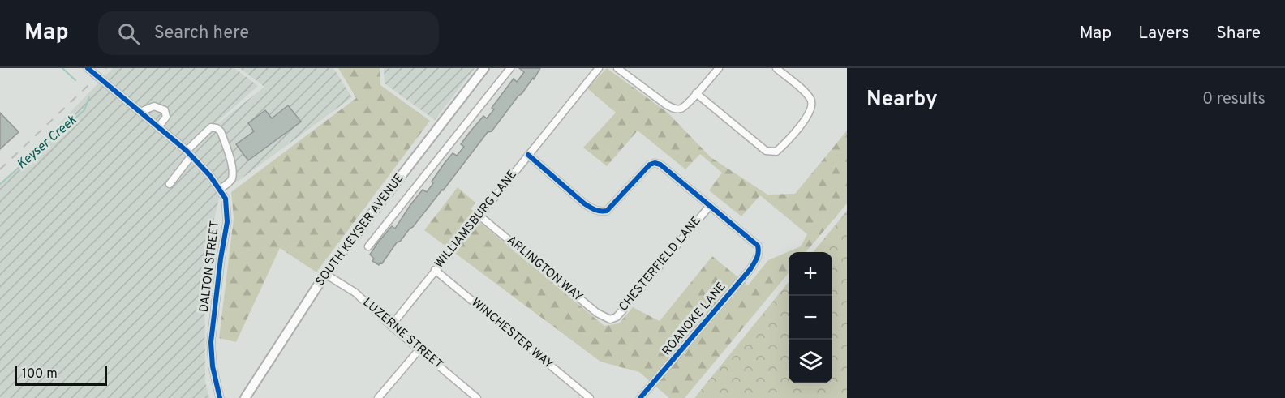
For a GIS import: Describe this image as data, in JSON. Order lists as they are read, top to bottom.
{
  "streets": {
    "main road": ["SOUTH KEYSER AVENUE"],
    "street": [
      "WILLIAMSBURG LANE",
      "CHESTERFIELD LANE",
      "DALTON STREET",
      "ARLINGTON WAY",
      "ROANOKE LANE",
      "LUZERNE STREET",
      "WINCHESTER WAY"
    ]
  },
  "crossings": [
    ["WILLIAMSBURG LANE", "ARLINGTON WAY"],
    ["WILLIAMSBURG LANE", "LUZERNE STREET"],
    ["WILLIAMSBURG LANE", "WINCHESTER WAY"],
    ["SOUTH KEYSER AVENUE", "LUZERNE STREET"],
    ["CHESTERFIELD LANE", "ARLINGTON WAY"],
    ["CHESTERFIELD LANE", "ROANOKE LANE"]
  ],
  "water": ["Keyser Creek"],
  "scale_bar": "100 m",
  "page": {
    "header": "Map",
    "search": "Search here",
    "nav": ["Map", "Layers", "Share"],
    "heading": ["Nearby", "0 results"],
    "map_buttons": ["+", "−"],
    "scale": "100 m"
  }
}
